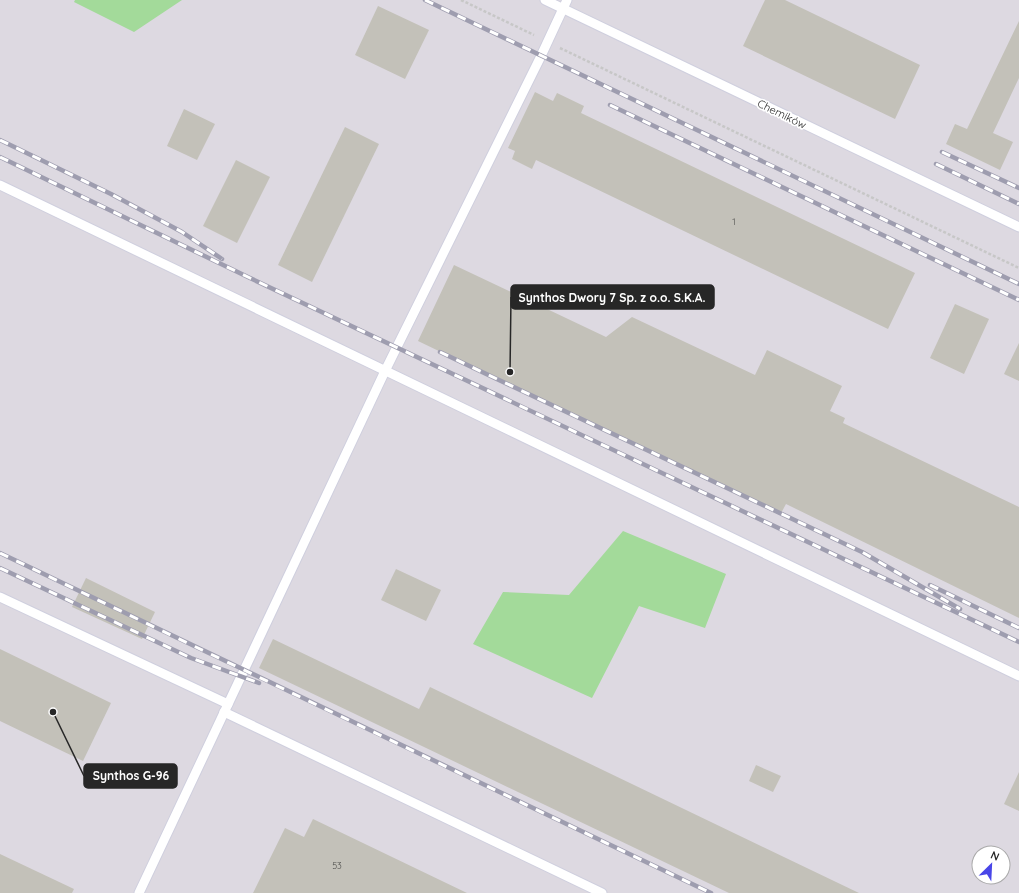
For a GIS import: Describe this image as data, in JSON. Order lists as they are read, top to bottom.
{
  "streets": {
    "lane": ["Chemików"]
  },
  "places": ["Synthos Dwory 7 Sp. z o.o. S.K.A.", "Synthos G-96"],
  "house_numbers": ["1", "53"],
  "north": "top right"
}
